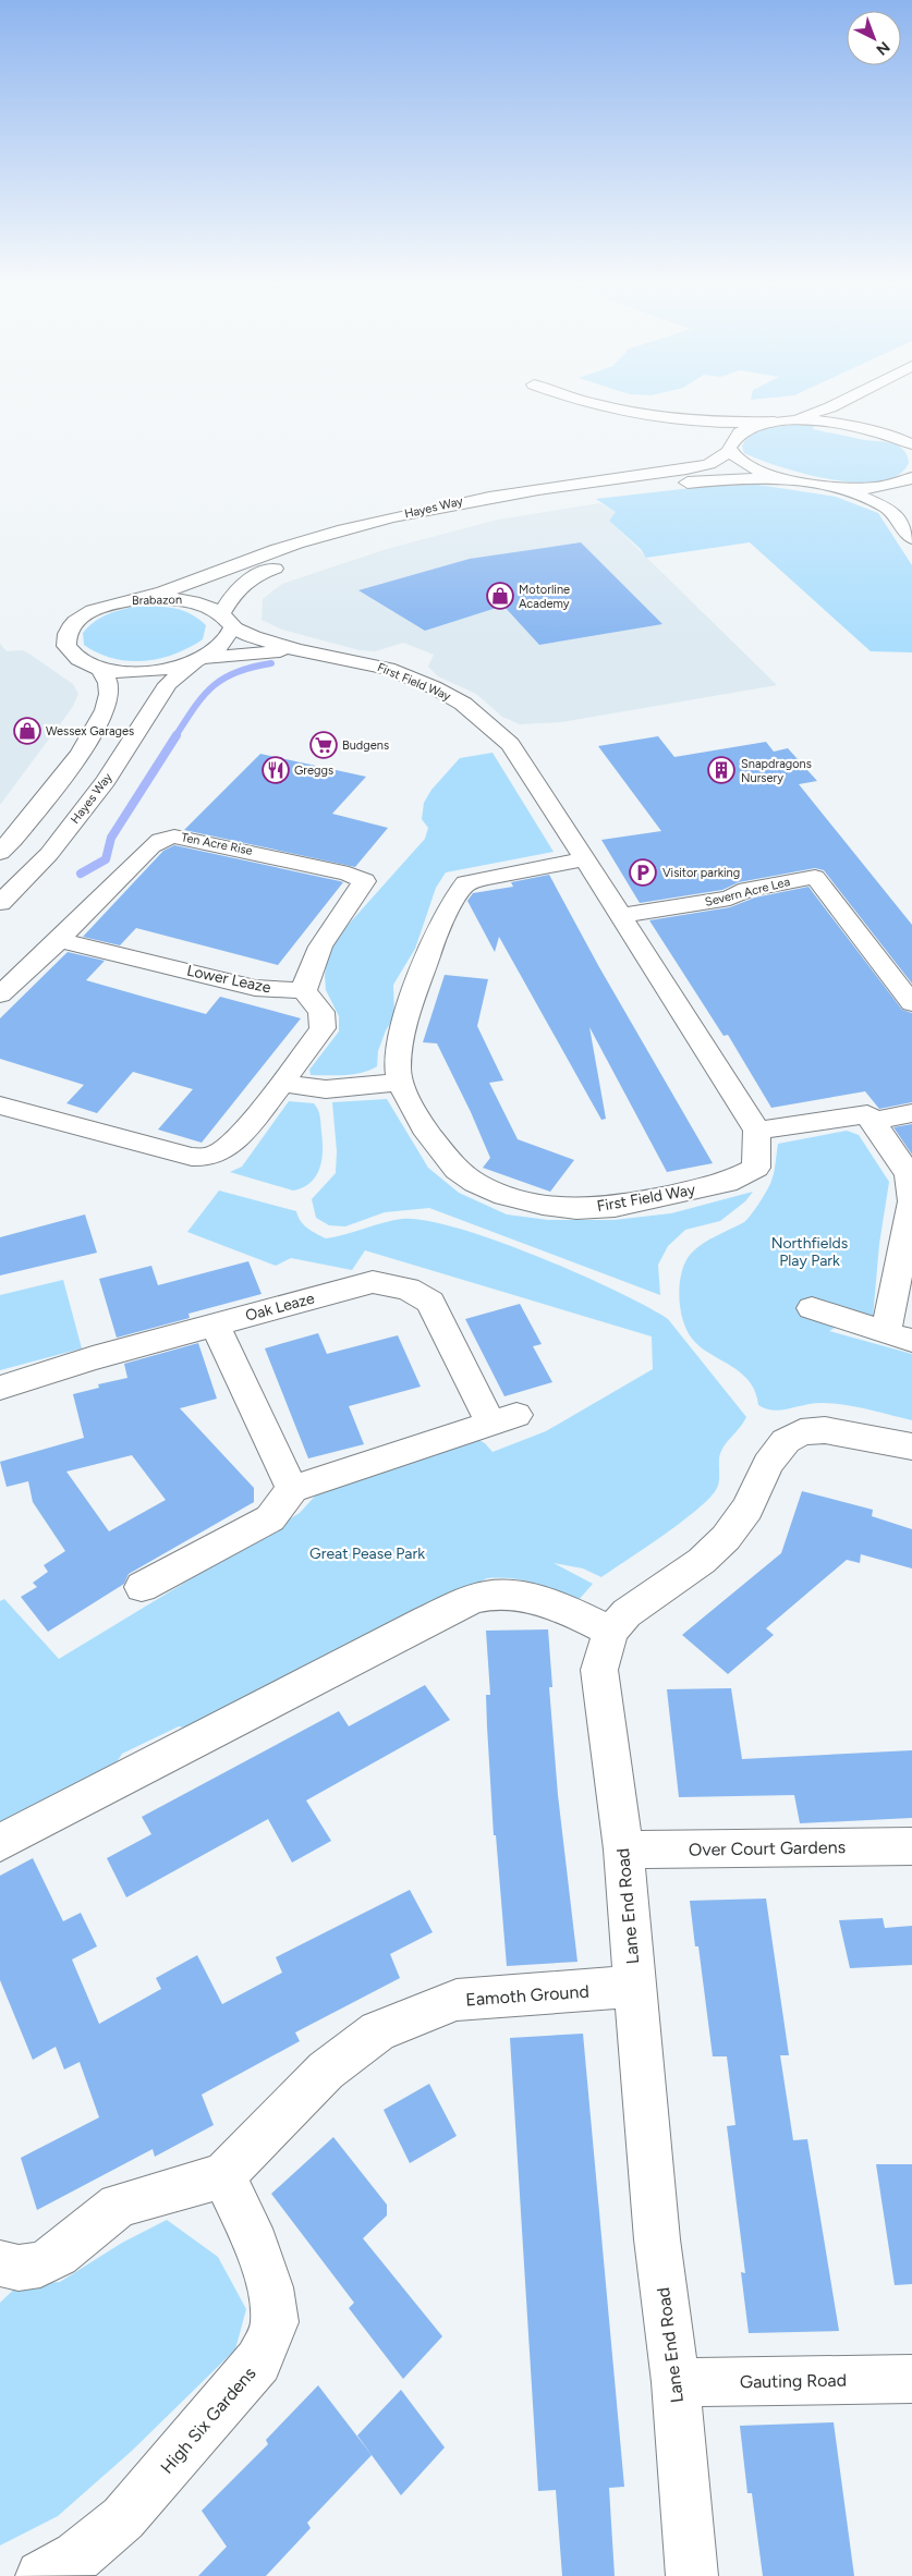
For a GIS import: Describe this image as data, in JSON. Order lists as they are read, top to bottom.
{
  "streets": {
    "street": [
      "Hayes Way",
      "Brabazon",
      "First Field Way",
      "Ten Acre Rise",
      "Severn Acre Lea",
      "Lower Leaze",
      "Oak Leaze",
      "Over Court Gardens",
      "Lane End Road",
      "Eamoth Ground",
      "Gauting Road",
      "High Six Gardens"
    ]
  },
  "crossings": [
    ["Hayes Way", "Brabazon"],
    ["Hayes Way", "First Field Way"],
    ["Brabazon", "First Field Way"],
    ["First Field Way", "Severn Acre Lea"],
    ["Ten Acre Rise", "Lower Leaze"],
    ["Over Court Gardens", "Lane End Road"],
    ["Lane End Road", "Eamoth Ground"],
    ["Lane End Road", "Gauting Road"],
    ["Eamoth Ground", "High Six Gardens"]
  ],
  "parks": ["Northfields Play Park", "Great Pease Park"],
  "places": {
    "shop": ["Motorline Academy", "Wessex Garages"],
    "supermarket": ["Budgens"],
    "restaurant": ["Greggs"],
    "building": ["Snapdragons Nursery"],
    "parking": ["Visitor parking"]
  },
  "north": "bottom right"
}
